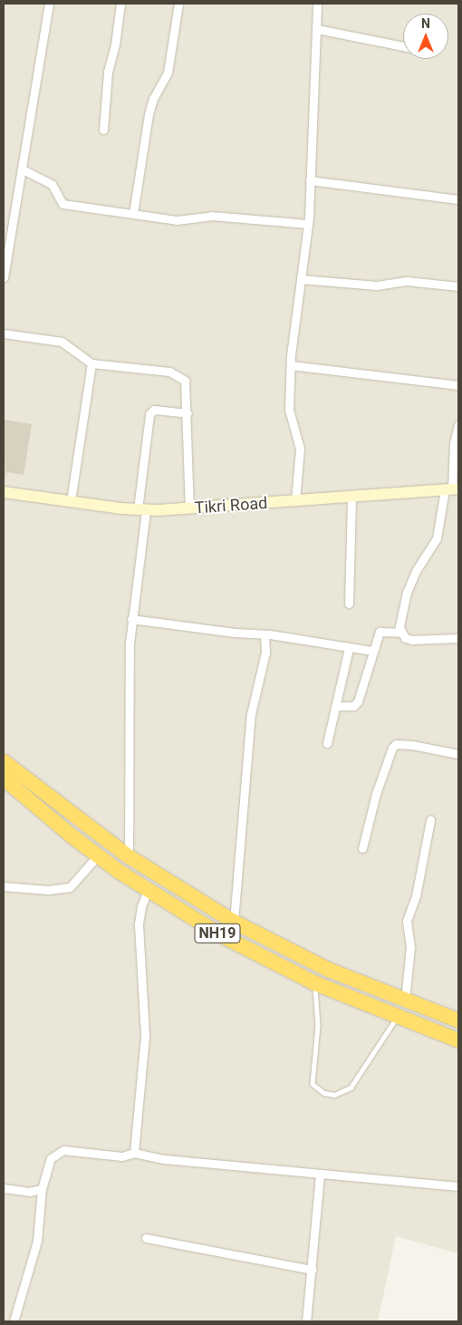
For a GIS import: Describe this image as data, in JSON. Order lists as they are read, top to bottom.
{
  "streets": {
    "highway": ["NH19"],
    "street": ["Tikri Road"]
  },
  "north": "top"
}
